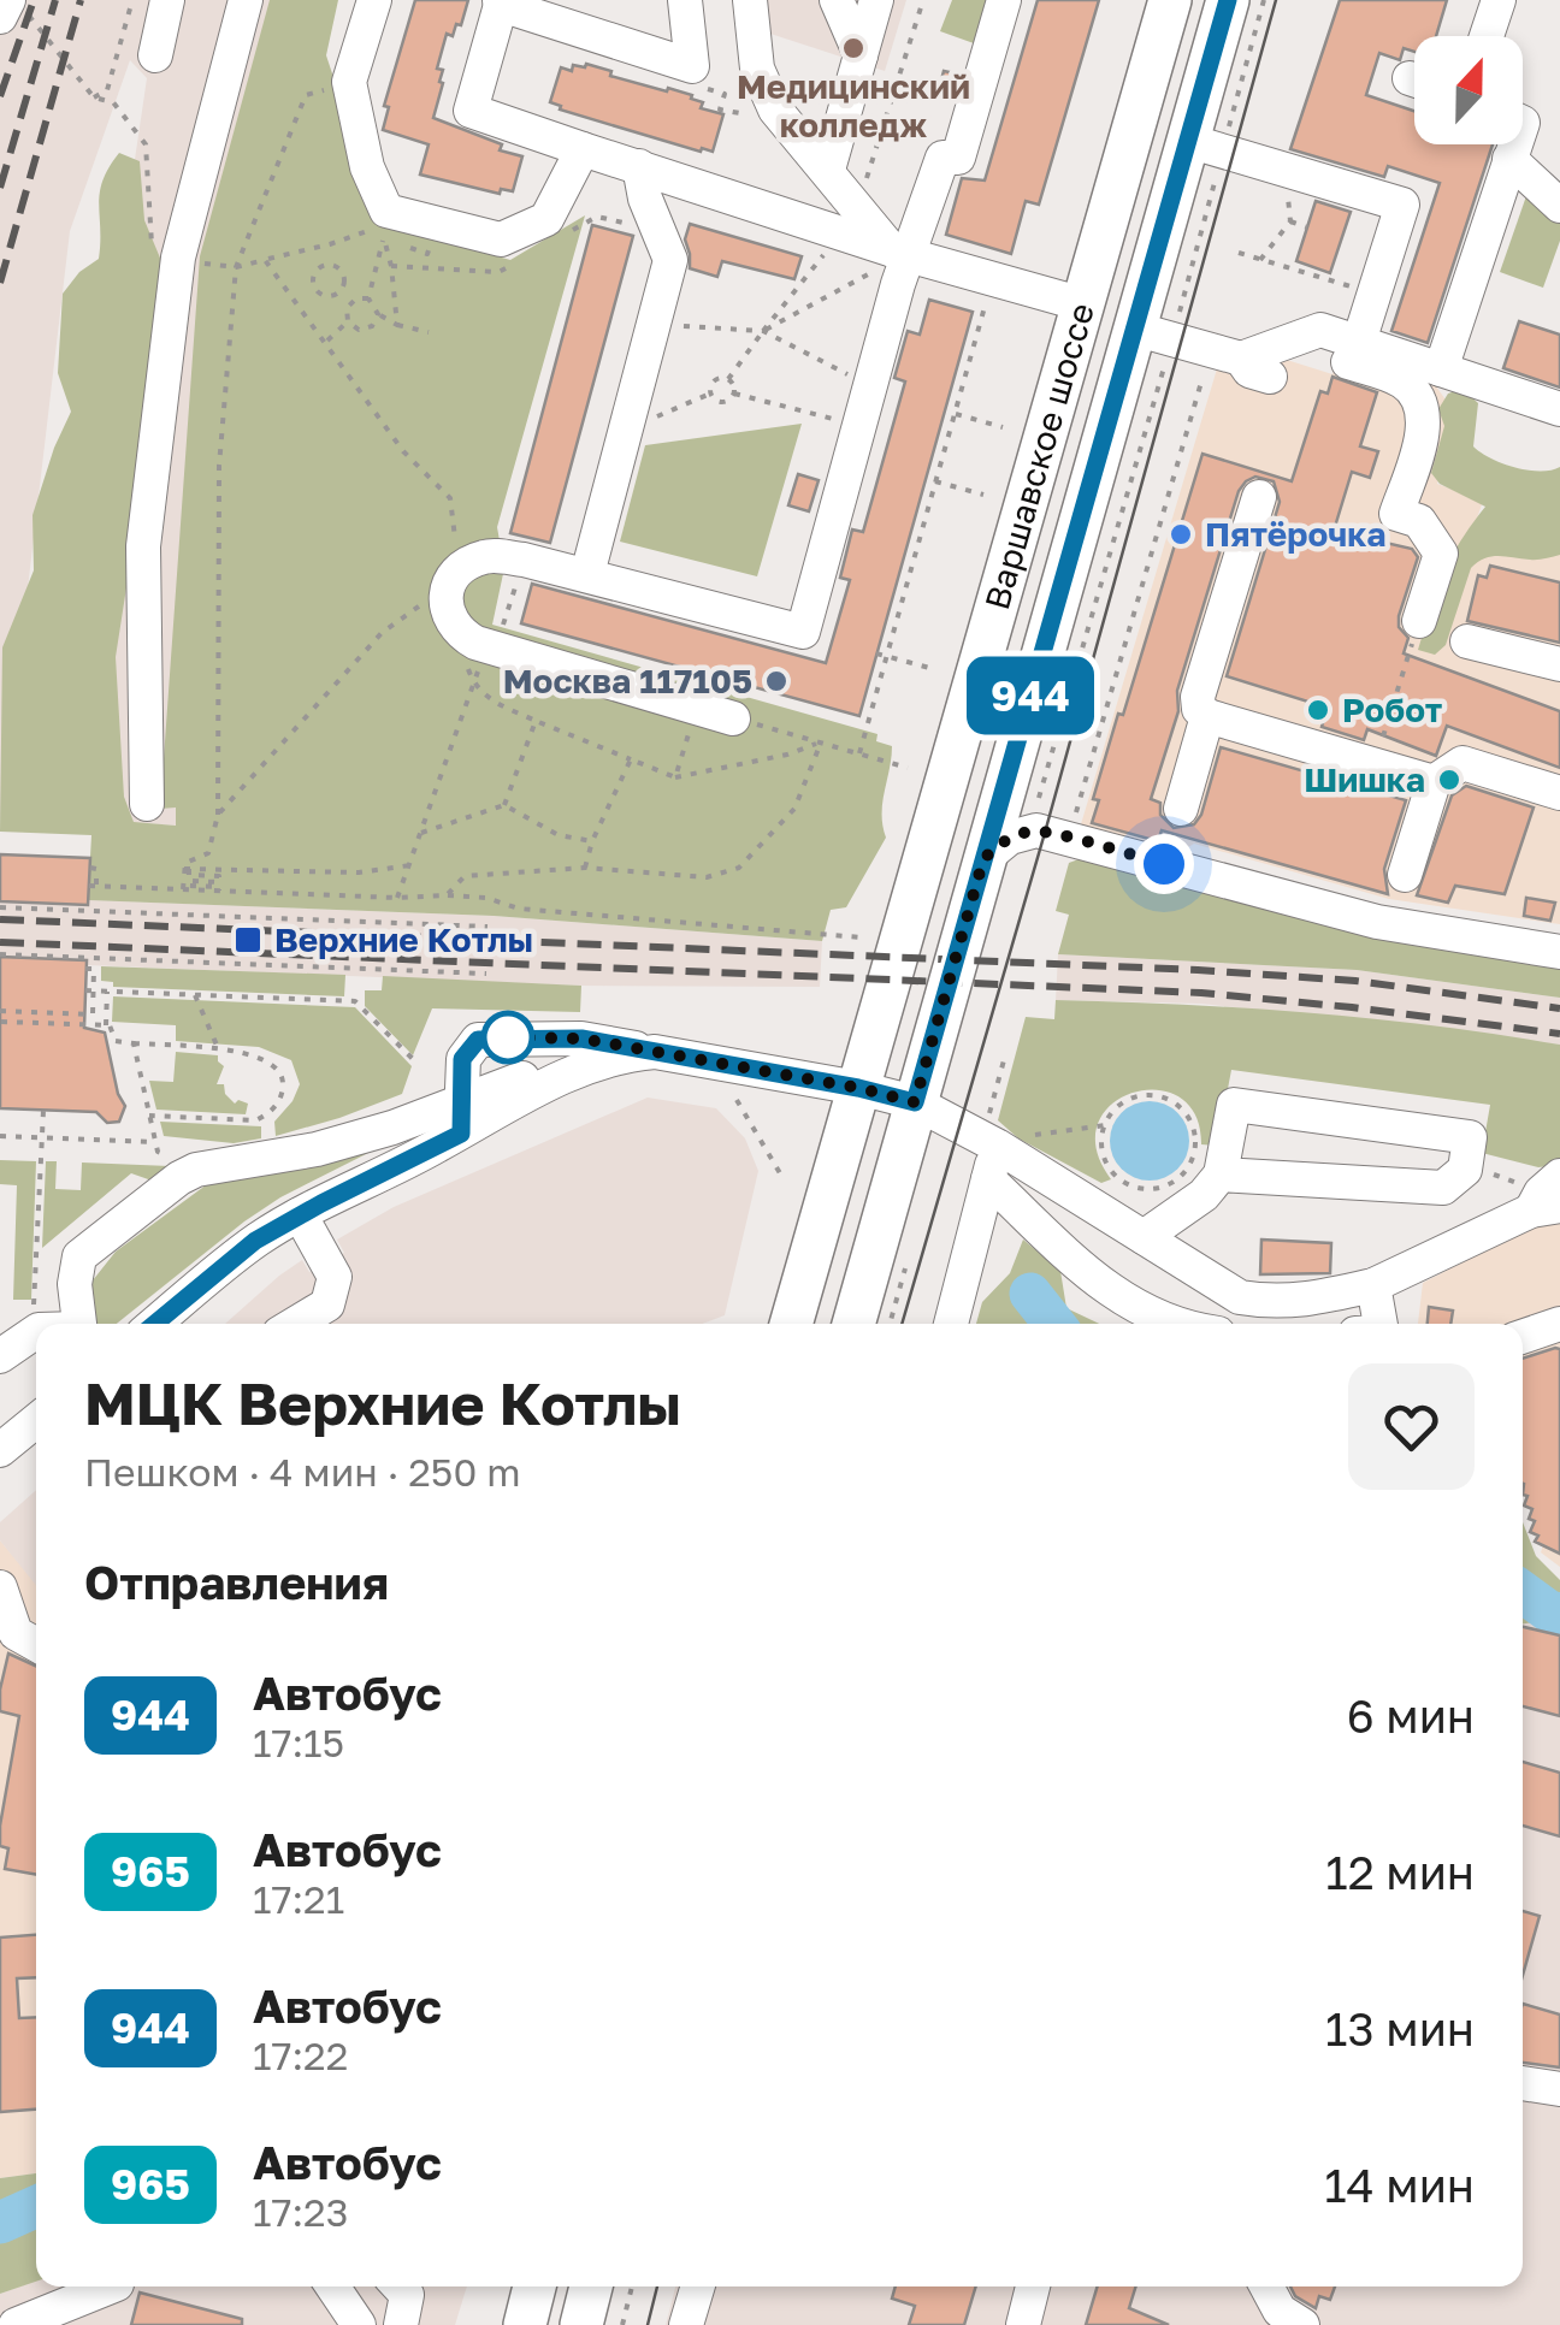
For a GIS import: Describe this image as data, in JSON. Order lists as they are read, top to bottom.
{
  "streets": {
    "main road": ["Варшавское шоссе"]
  },
  "places": {
    "other": [
      "Медицинский колледж",
      "Пятёрочка",
      "Москва 117105",
      "Робот",
      "Шишка"
    ],
    "transit": ["Верхние Котлы"]
  },
  "lines": ["bus line 944"],
  "north": "top",
  "page": {
    "on_map": "944",
    "heading": [
      ["МЦК Верхние Котлы", "Пешком · 4 мин · 250 m"],
      "Отправления"
    ],
    "list": [
      {
        "mark": "944",
        "name": "Автобус",
        "note": "17:15",
        "value": "6 мин"
      },
      {
        "mark": "965",
        "name": "Автобус",
        "note": "17:21",
        "value": "12 мин"
      },
      {
        "mark": "944",
        "name": "Автобус",
        "note": "17:22",
        "value": "13 мин"
      },
      {
        "mark": "965",
        "name": "Автобус",
        "note": "17:23",
        "value": "14 мин"
      }
    ]
  }
}
